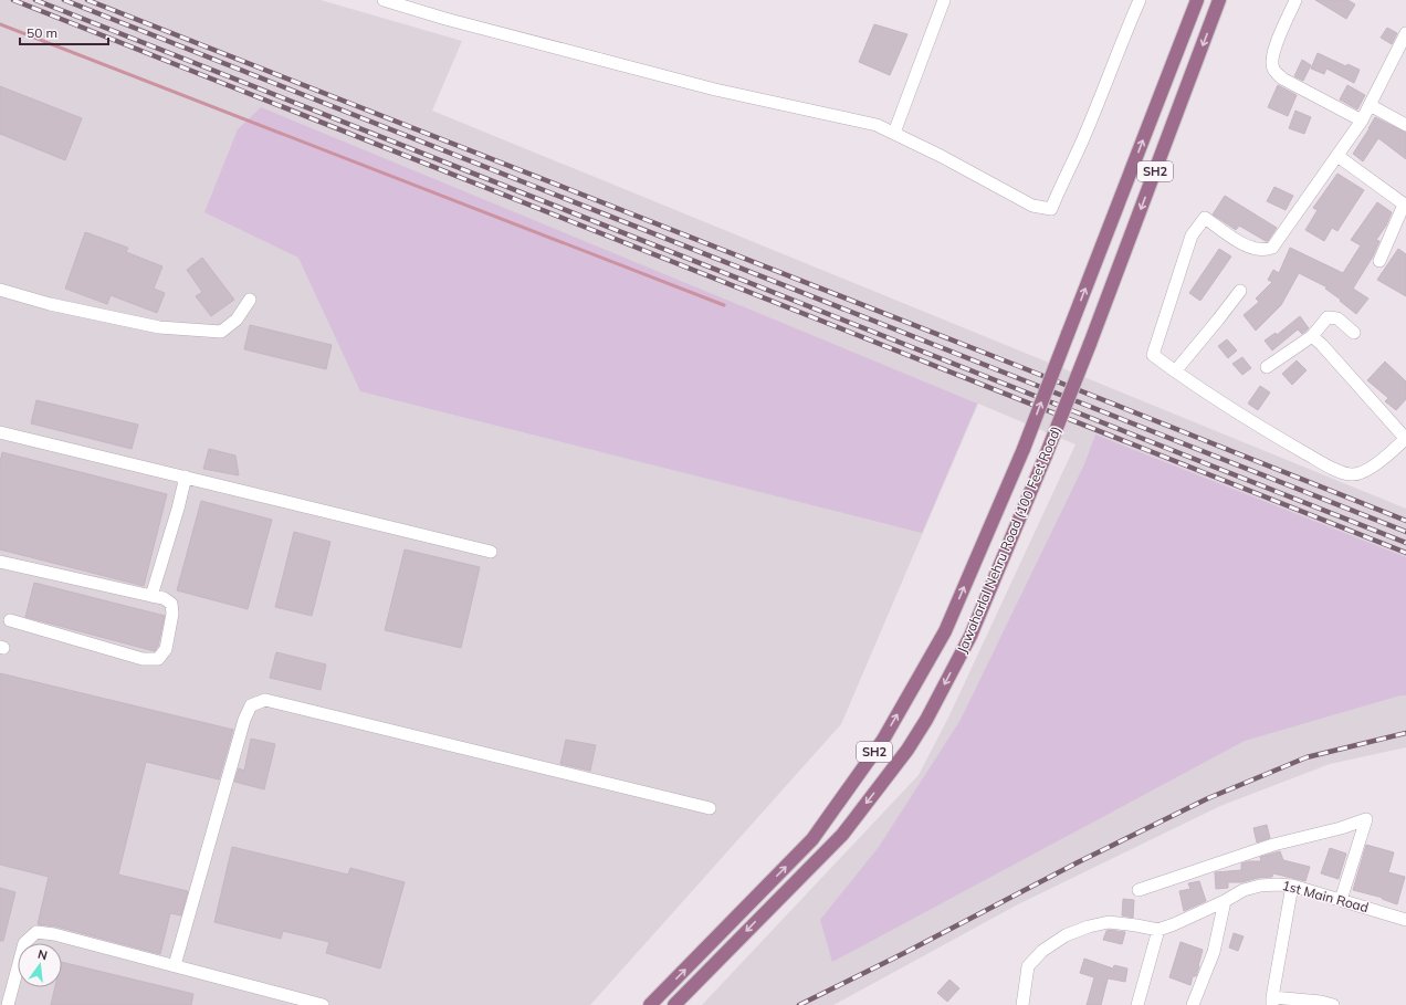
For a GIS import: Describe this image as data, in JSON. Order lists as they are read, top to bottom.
{
  "streets": {
    "main road": ["SH2", "Jawaharlal Nehru Road (100 Feet Road)"],
    "street": ["1st Main Road"]
  },
  "scale_bar": "50 m",
  "north": "top"
}
